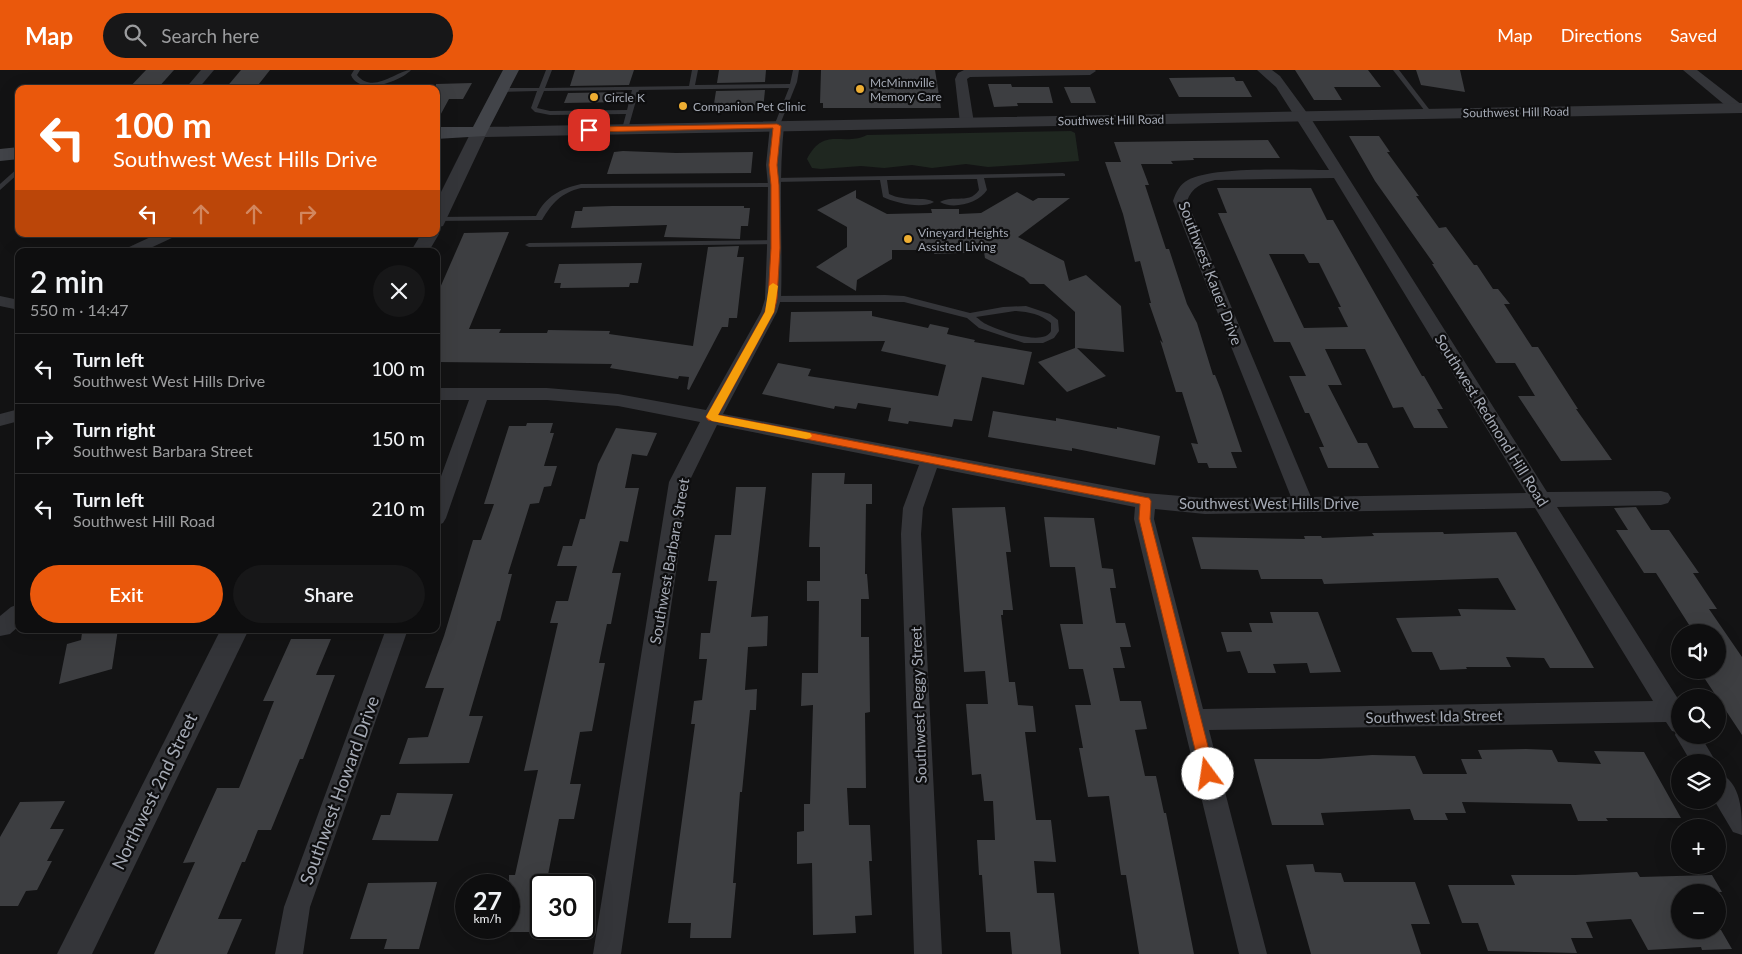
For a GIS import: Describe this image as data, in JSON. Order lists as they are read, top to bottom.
{
  "streets": {
    "street": [
      "Southwest Hill Road",
      "Southwest Kauer Drive",
      "Southwest Redmond Hill Road",
      "Southwest West Hills Drive",
      "Southwest Barbara Street",
      "Southwest Peggy Street",
      "Southwest Ida Street",
      "Southwest Howard Drive",
      "Northwest 2nd Street"
    ]
  },
  "crossings": [
    ["Southwest Hill Road", "Southwest Redmond Hill Road"],
    ["Southwest Hill Road", "Southwest Barbara Street"],
    ["Southwest Kauer Drive", "Southwest Redmond Hill Road"],
    ["Southwest Kauer Drive", "Southwest West Hills Drive"],
    ["Southwest Redmond Hill Road", "Southwest West Hills Drive"],
    ["Southwest West Hills Drive", "Southwest Barbara Street"],
    ["Southwest West Hills Drive", "Southwest Peggy Street"]
  ],
  "places": [
    "McMinnville Memory Care",
    "Circle K",
    "Companion Pet Clinic",
    "Vineyard Heights Assisted Living"
  ],
  "page": {
    "header": "Map",
    "search": "Search here",
    "nav": ["Map", "Directions", "Saved"],
    "turn": ["100 m", "Southwest West Hills Drive"],
    "heading": ["2 min", "550 m · 14:47"],
    "list": [
      {
        "name": "Turn left",
        "note": "Southwest West Hills Drive",
        "value": "100 m"
      },
      {
        "name": "Turn right",
        "note": "Southwest Barbara Street",
        "value": "150 m"
      },
      {
        "name": "Turn left",
        "note": "Southwest Hill Road",
        "value": "210 m"
      }
    ],
    "buttons": ["Exit", "Share"],
    "map_buttons": ["+", "−"],
    "speed": "27 km/h",
    "limit": "30"
  }
}
